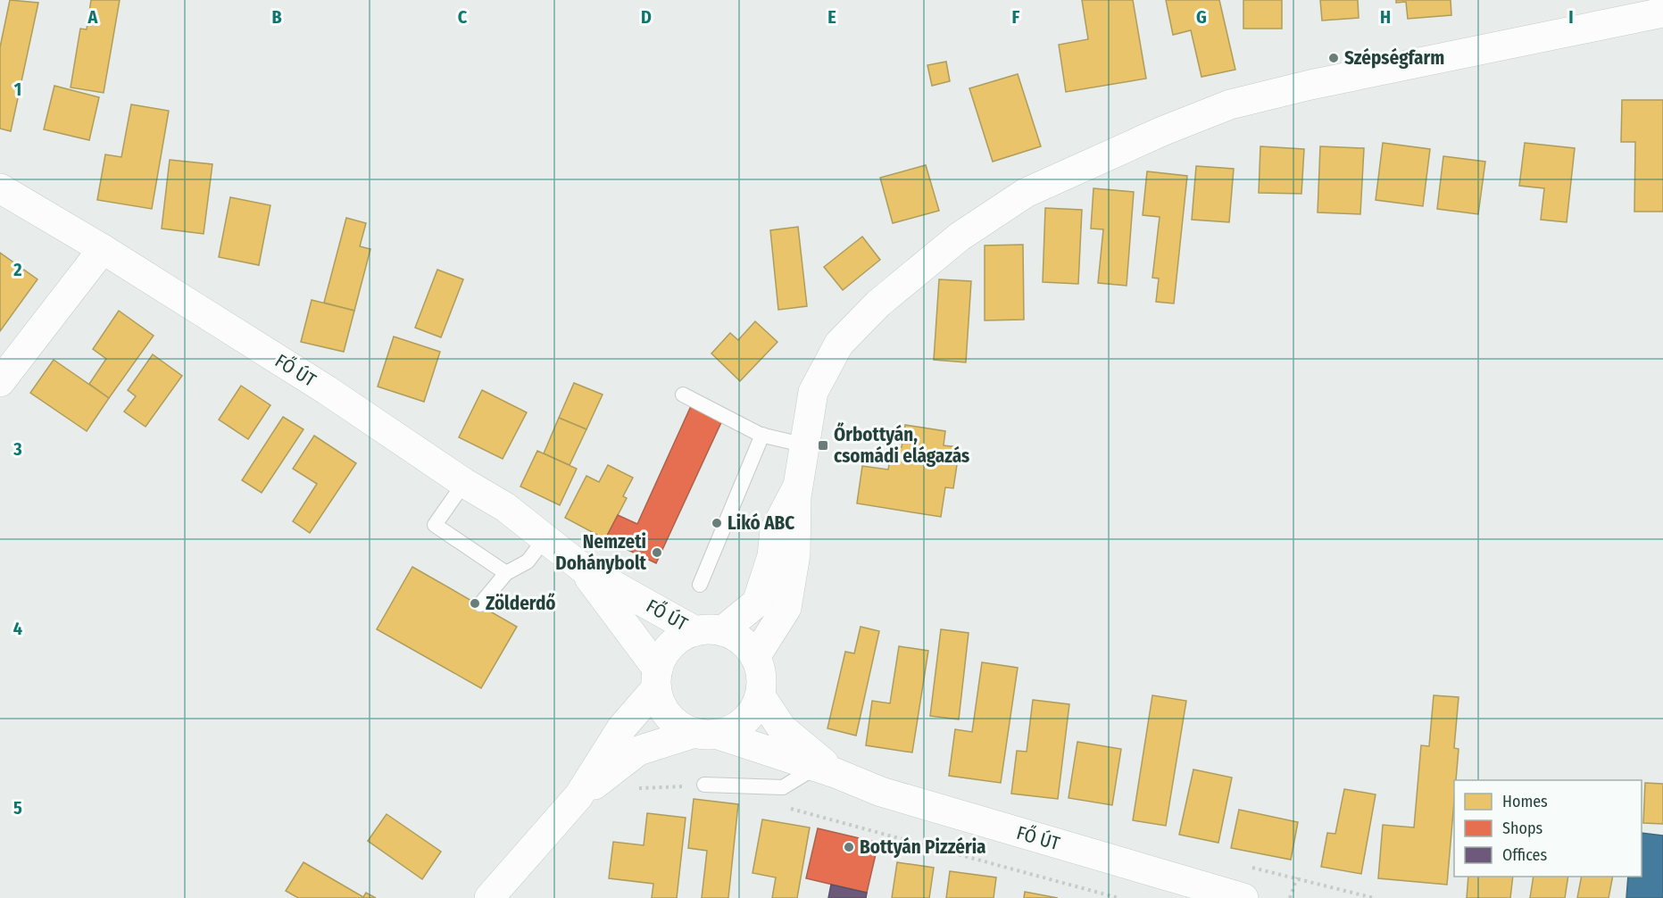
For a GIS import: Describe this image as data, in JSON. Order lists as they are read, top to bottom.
{
  "streets": {
    "main road": ["FŐ ÚT"]
  },
  "places": {
    "other": [
      "Szépségfarm",
      "Likó ABC",
      "Nemzeti Dohánybolt",
      "Zölderdő",
      "Bottyán Pizzéria"
    ],
    "transit": ["Őrbottyán, csomádi elágazás"]
  },
  "legend": ["Homes", "Shops", "Offices"],
  "grid": {
    "columns": [
      "A",
      "B",
      "C",
      "D",
      "E",
      "F",
      "G",
      "H",
      "I"
    ],
    "rows": [
      "1",
      "2",
      "3",
      "4",
      "5"
    ]
  }
}
